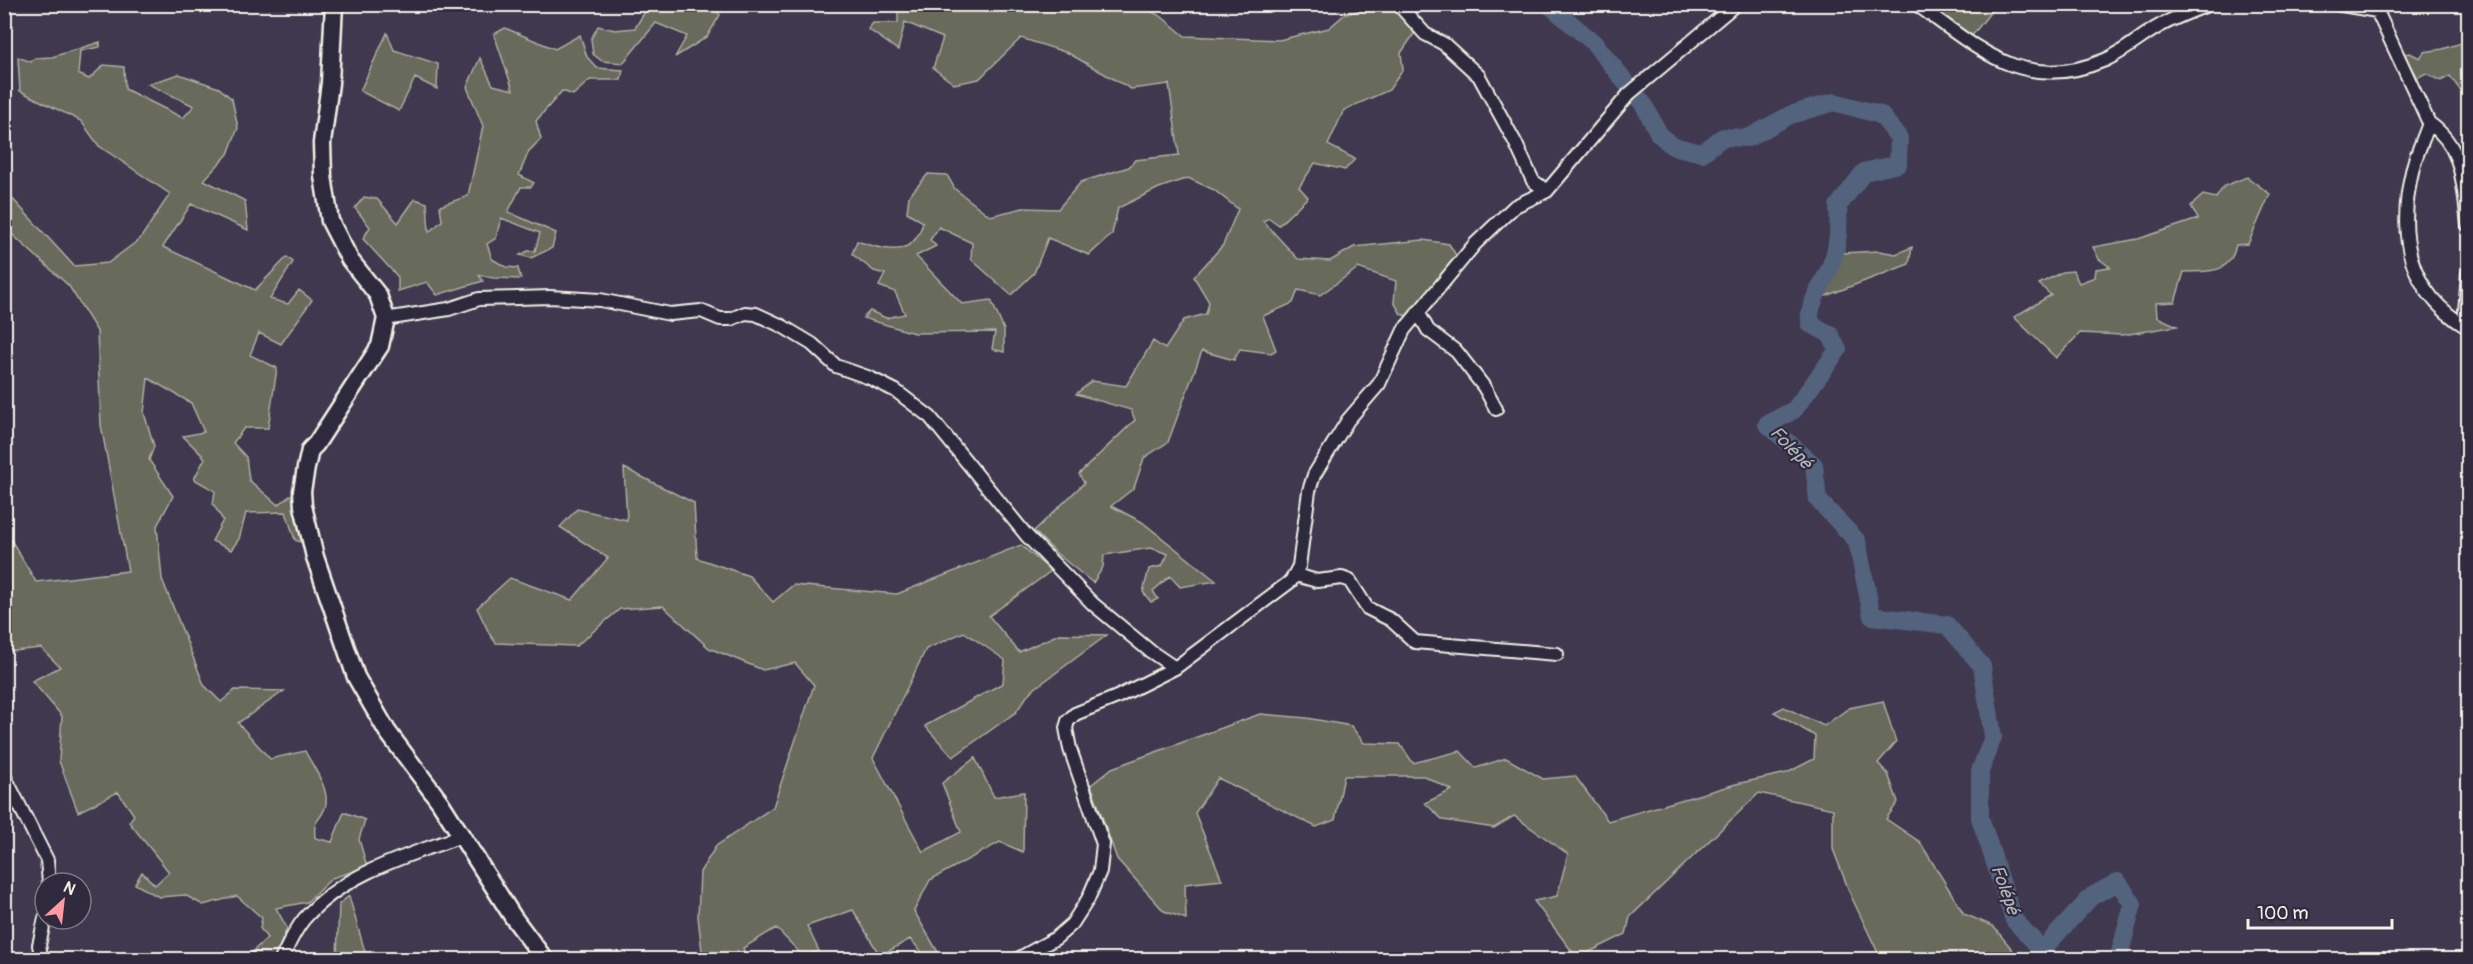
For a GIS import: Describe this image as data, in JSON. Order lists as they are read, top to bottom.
{
  "water": ["Folépé"],
  "scale_bar": "100 m",
  "north": "top right"
}
